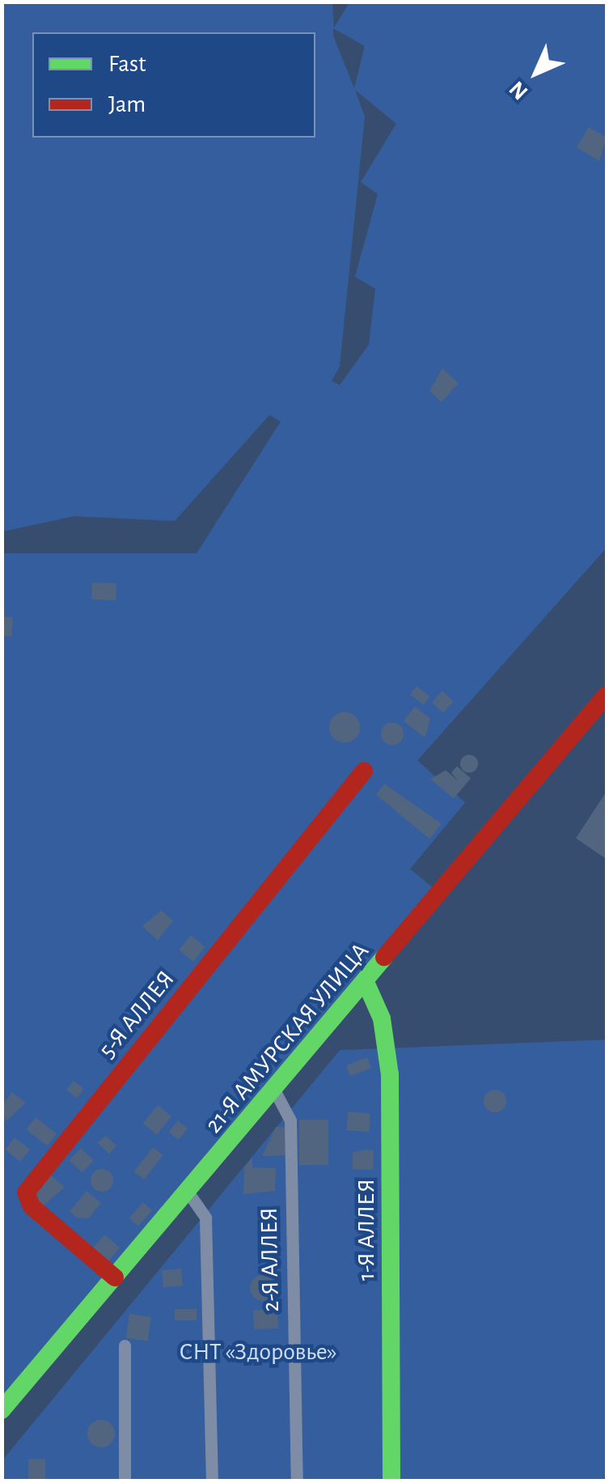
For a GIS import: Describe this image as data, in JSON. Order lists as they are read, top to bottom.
{
  "streets": {
    "street": [
      "5-Я АЛЛЕЯ",
      "21-Я АМУРСКАЯ УЛИЦА",
      "1-Я АЛЛЕЯ",
      "2-Я АЛЛЕЯ"
    ]
  },
  "crossings": [
    ["5-Я АЛЛЕЯ", "21-Я АМУРСКАЯ УЛИЦА"],
    ["21-Я АМУРСКАЯ УЛИЦА", "1-Я АЛЛЕЯ"],
    ["21-Я АМУРСКАЯ УЛИЦА", "2-Я АЛЛЕЯ"]
  ],
  "parks": ["СНТ «Здоровье»"],
  "legend": ["Fast", "Jam"],
  "north": "bottom left"
}
